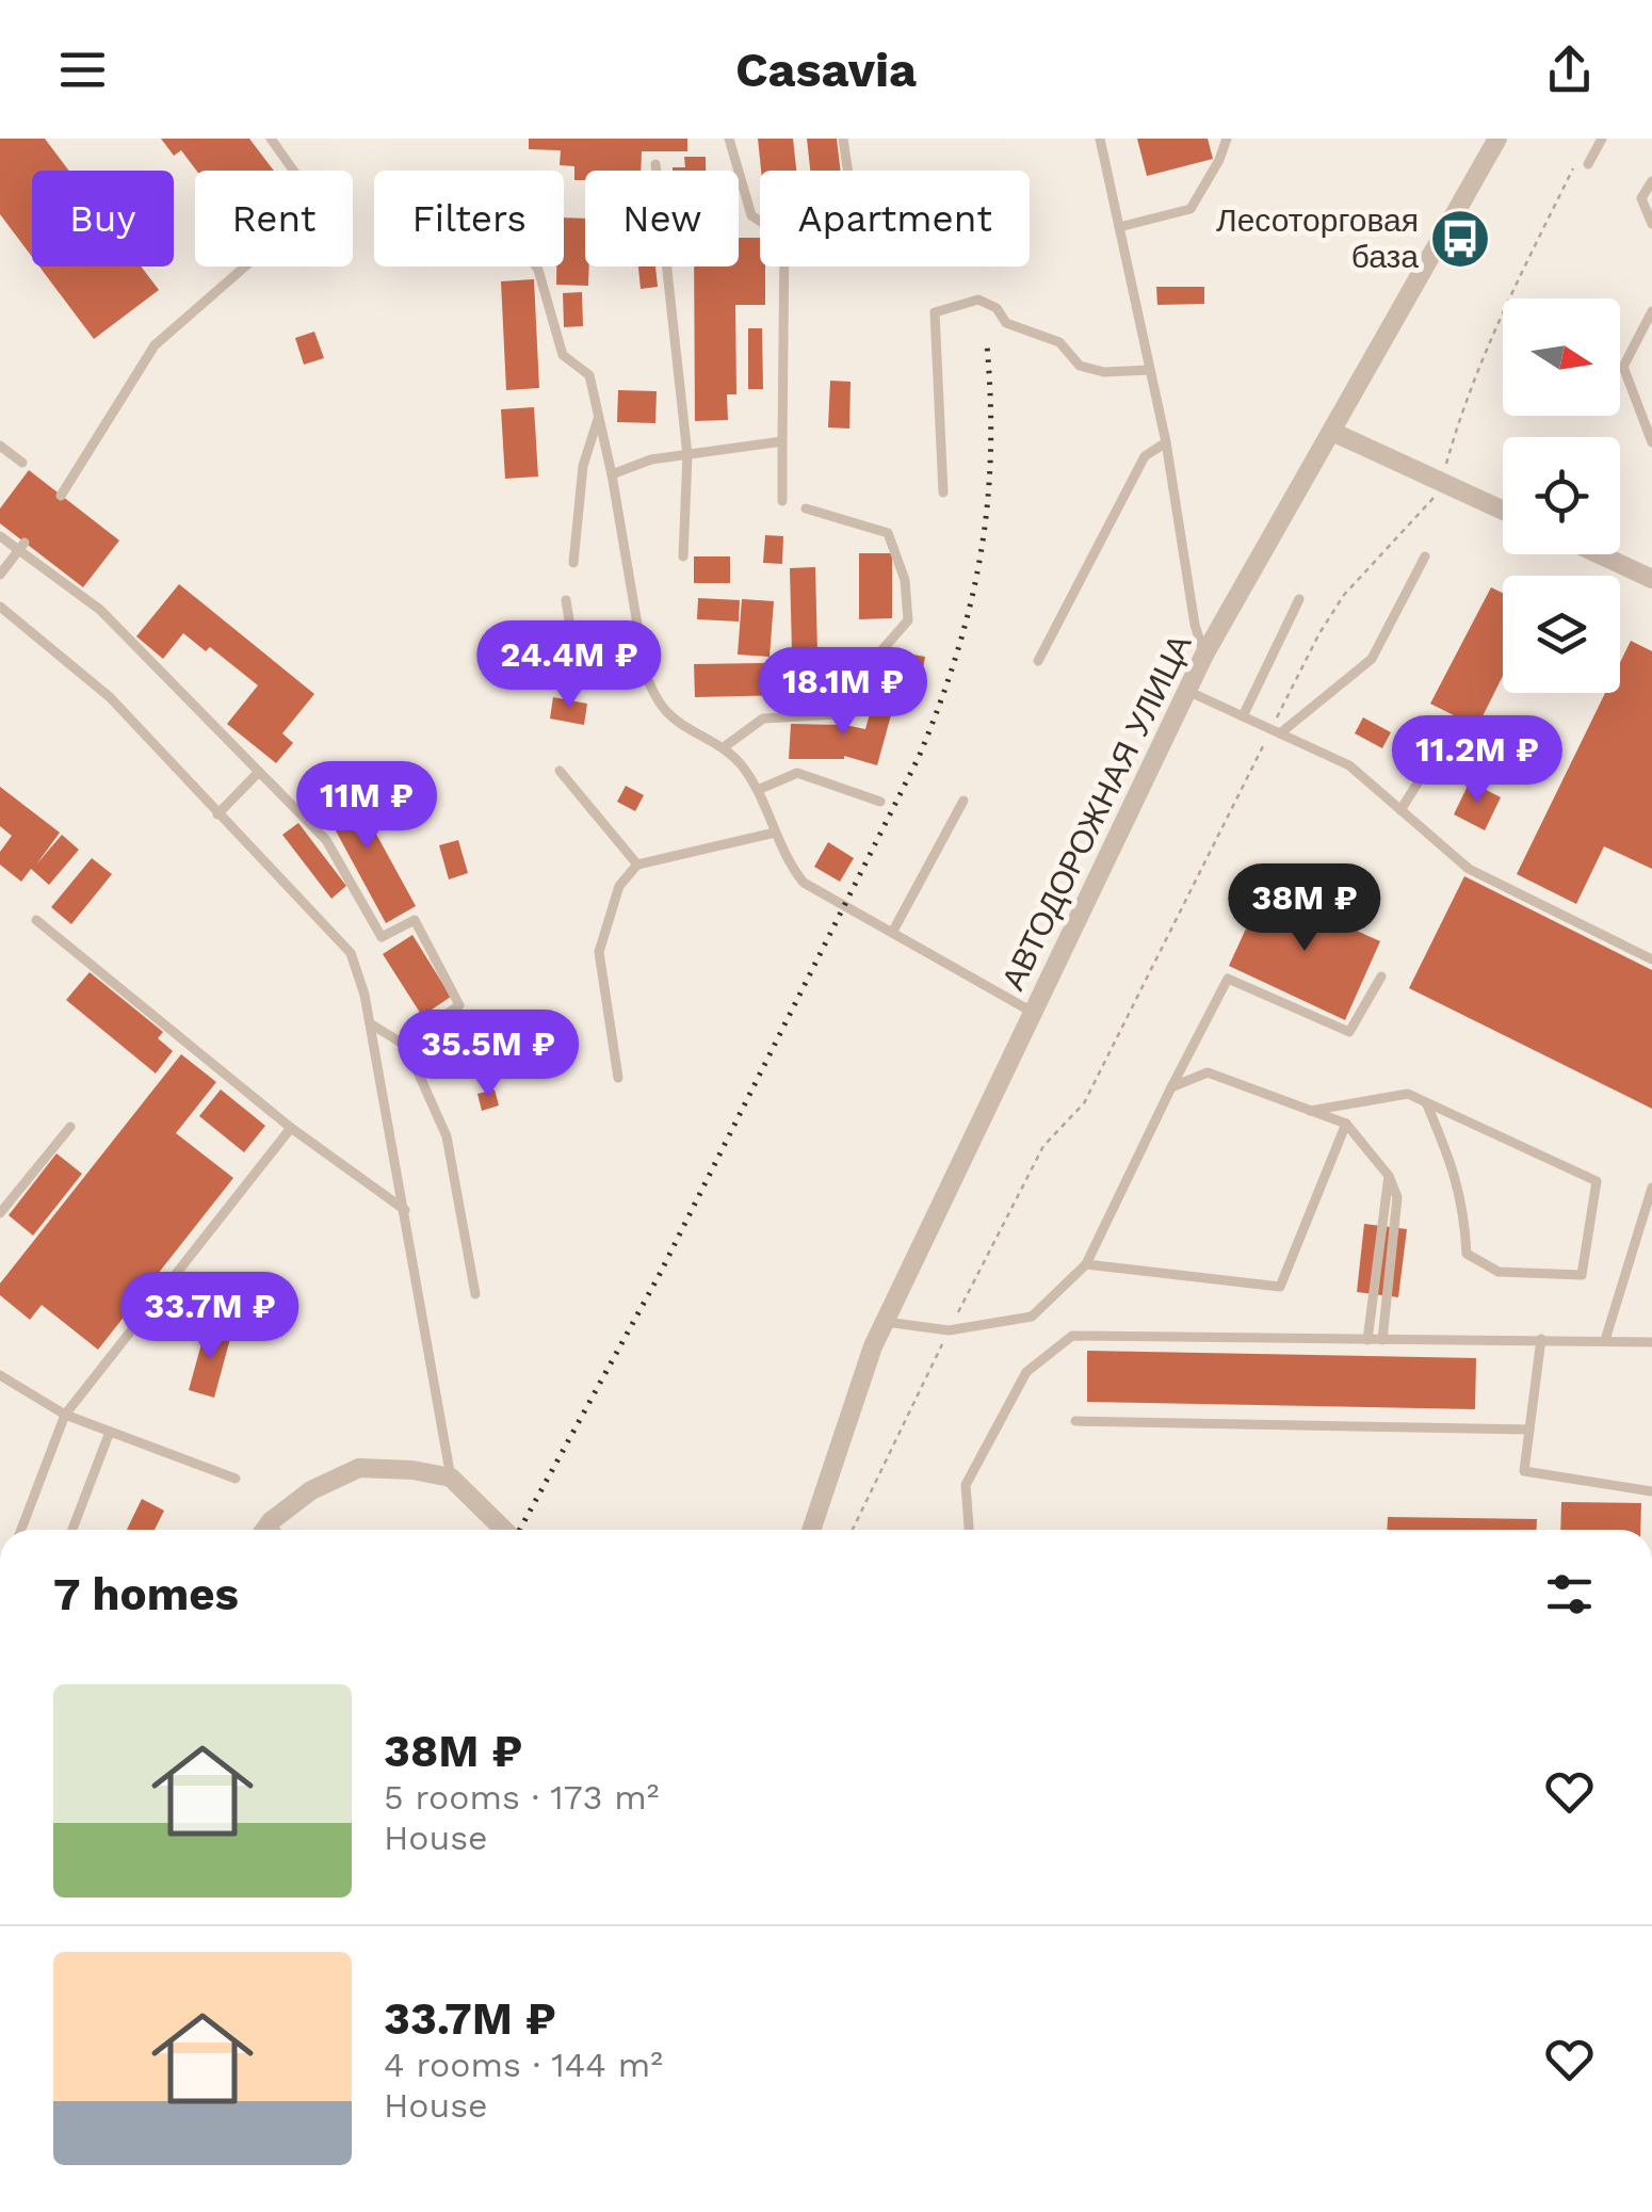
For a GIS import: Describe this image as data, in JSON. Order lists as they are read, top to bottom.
{
  "streets": {
    "street": ["АВТОДОРОЖНАЯ УЛИЦА"]
  },
  "places": {
    "bus stop": ["Лесоторговая база"]
  },
  "north": "right",
  "page": {
    "header": "Casavia",
    "chip": [
      "Buy",
      "Rent",
      "Filters",
      "New",
      "Apartment"
    ],
    "price": [
      "24.4M ₽",
      "18.1M ₽",
      "11.2M ₽",
      "11M ₽",
      "38M ₽",
      "35.5M ₽",
      "33.7M ₽"
    ],
    "heading": "7 homes",
    "list": [
      {
        "name": "38M ₽",
        "note": "5 rooms · 173 m² · House"
      },
      {
        "name": "33.7M ₽",
        "note": "4 rooms · 144 m² · House"
      }
    ]
  }
}
